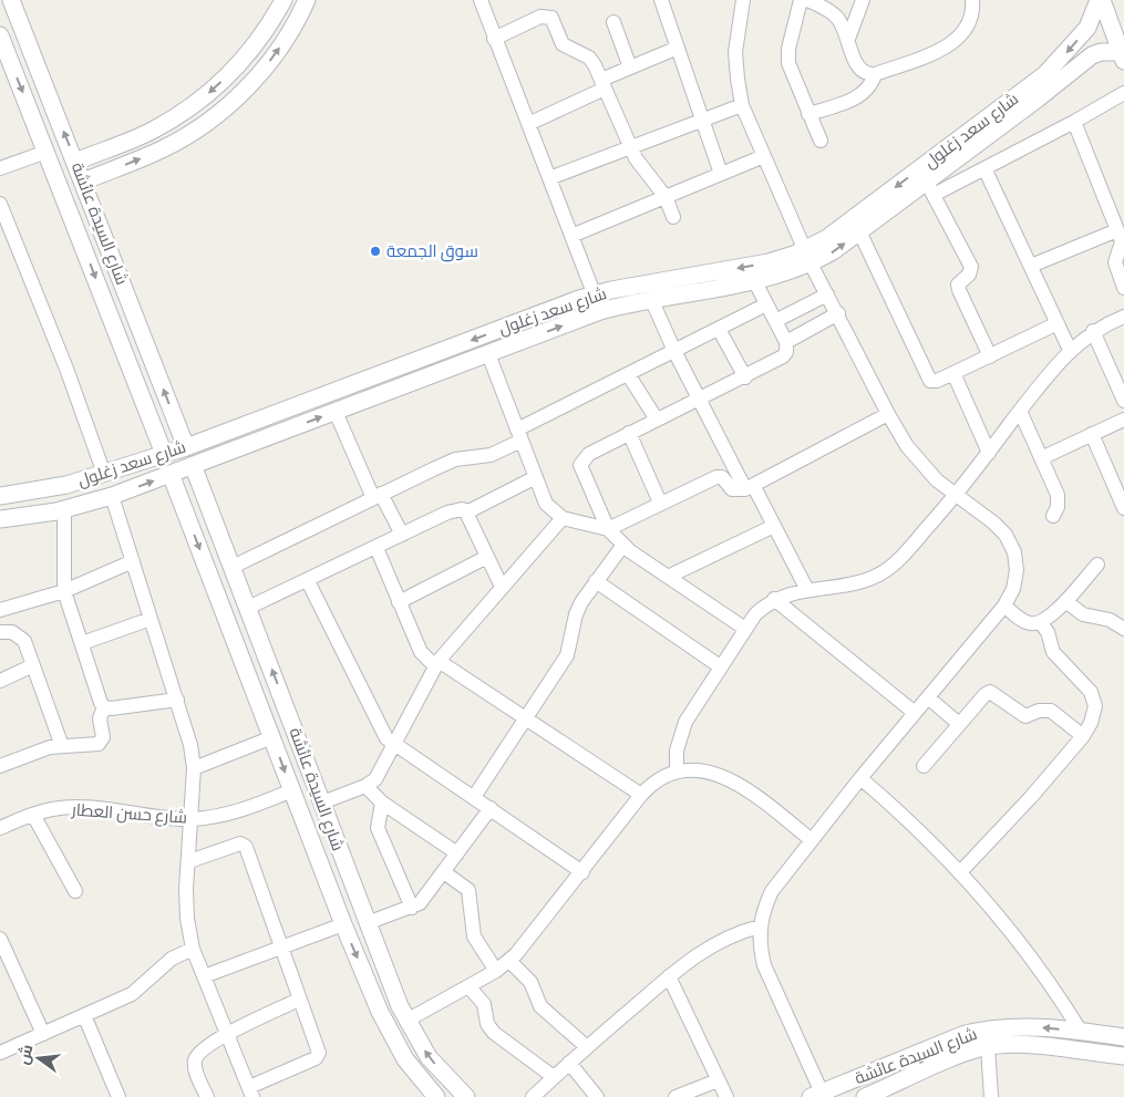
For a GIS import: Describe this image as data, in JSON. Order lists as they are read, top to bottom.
{
  "streets": {
    "street": ["شارع سعد زغلول", "شارع السيدة عائشة", "شارع حسن العطار"]
  },
  "crossings": [
    ["شارع سعد زغلول", "شارع السيدة عائشة"],
    ["شارع السيدة عائشة", "شارع حسن العطار"]
  ],
  "places": ["سوق الجمعة"],
  "north": "left"
}
